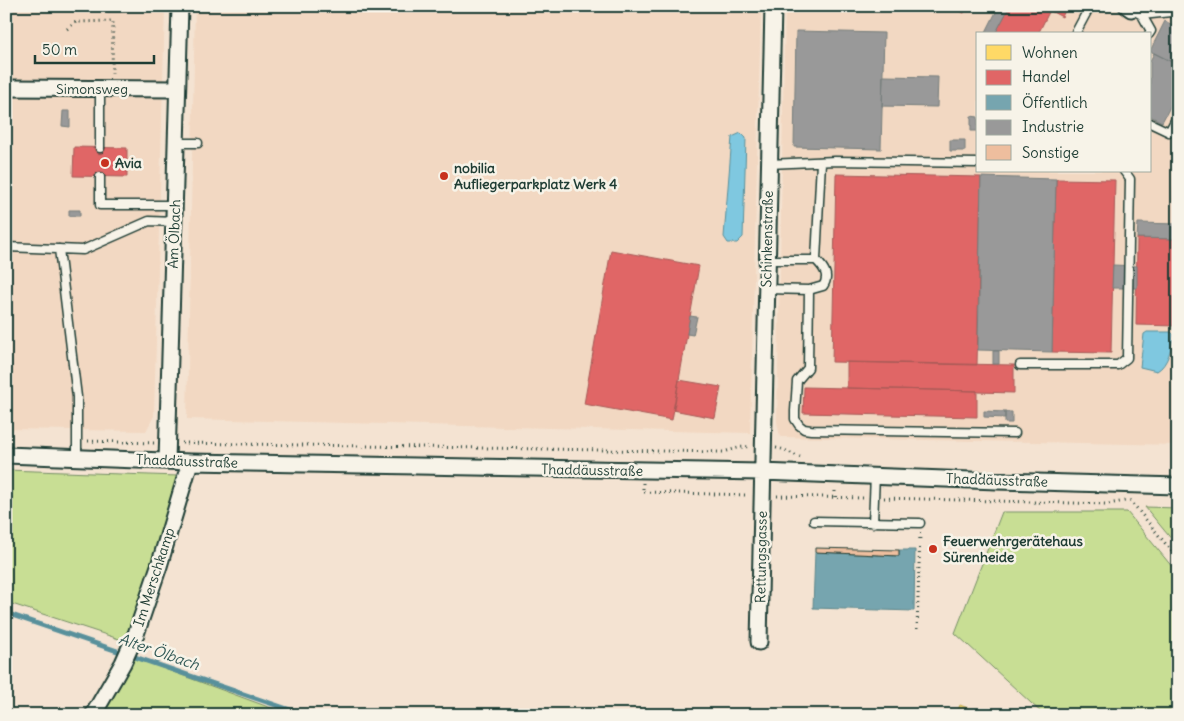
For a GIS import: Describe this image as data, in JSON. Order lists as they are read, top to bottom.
{
  "streets": {
    "street": [
      "Simonsweg",
      "Am Ölbach",
      "Schinkenstraße",
      "Thaddäusstraße",
      "Rettungsgasse",
      "Im Merschkamp"
    ]
  },
  "crossings": [
    ["Simonsweg", "Am Ölbach"],
    ["Am Ölbach", "Thaddäusstraße"],
    ["Schinkenstraße", "Thaddäusstraße"],
    ["Schinkenstraße", "Rettungsgasse"],
    ["Thaddäusstraße", "Rettungsgasse"],
    ["Thaddäusstraße", "Im Merschkamp"]
  ],
  "water": ["Alter Ölbach"],
  "places": ["Avia", "nobilia Aufliegerparkplatz Werk 4", "Feuerwehrgerätehaus Sürenheide"],
  "legend": [
    "Wohnen",
    "Handel",
    "Öffentlich",
    "Industrie",
    "Sonstige"
  ],
  "scale_bar": "50 m"
}
